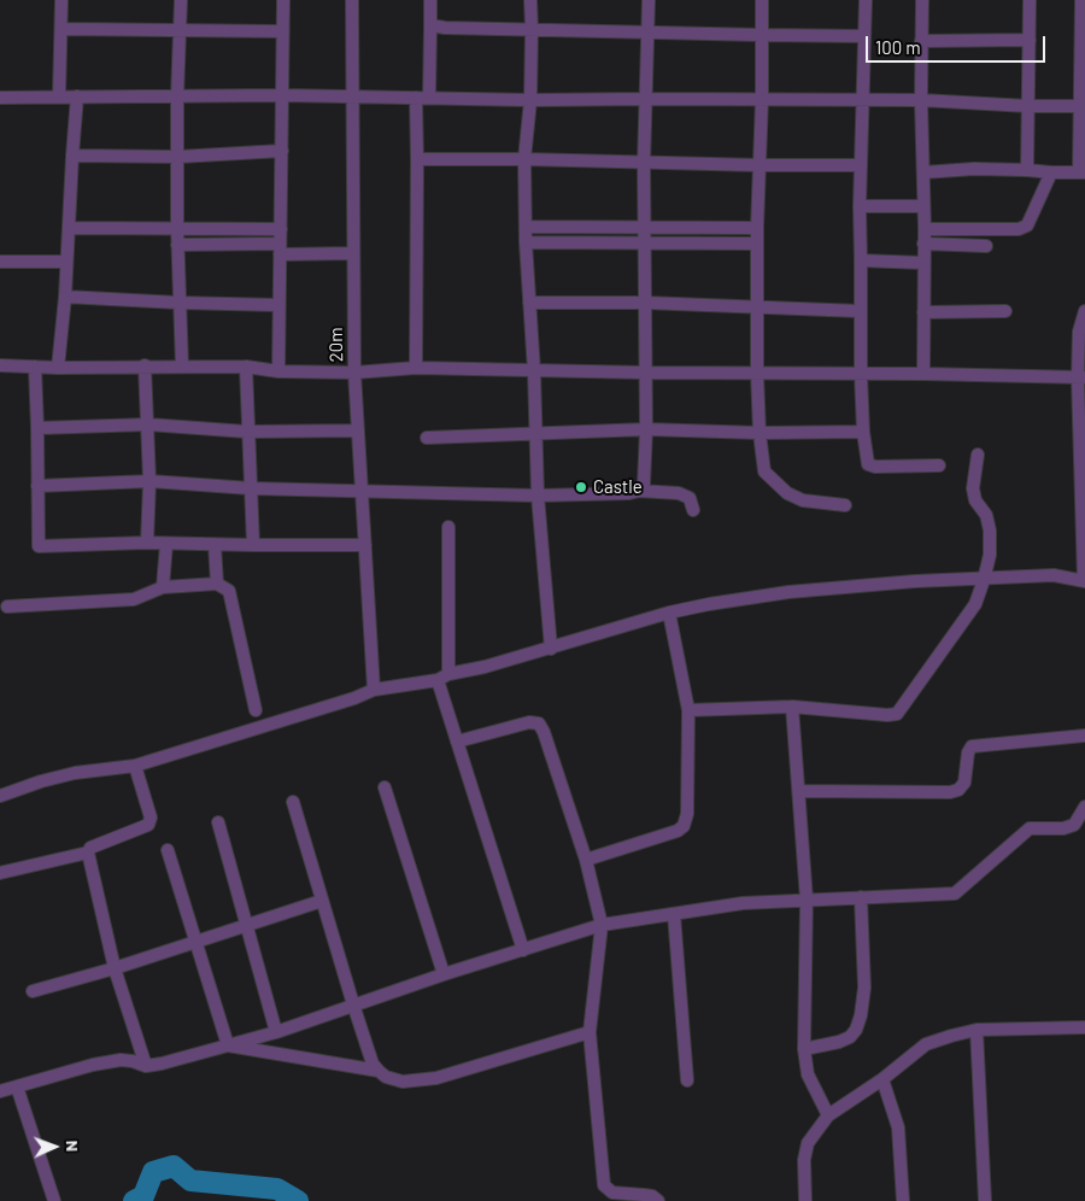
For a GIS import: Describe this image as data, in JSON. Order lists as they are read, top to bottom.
{
  "streets": {
    "street": ["20m"]
  },
  "places": ["Castle"],
  "scale_bar": "100 m",
  "north": "right"
}
